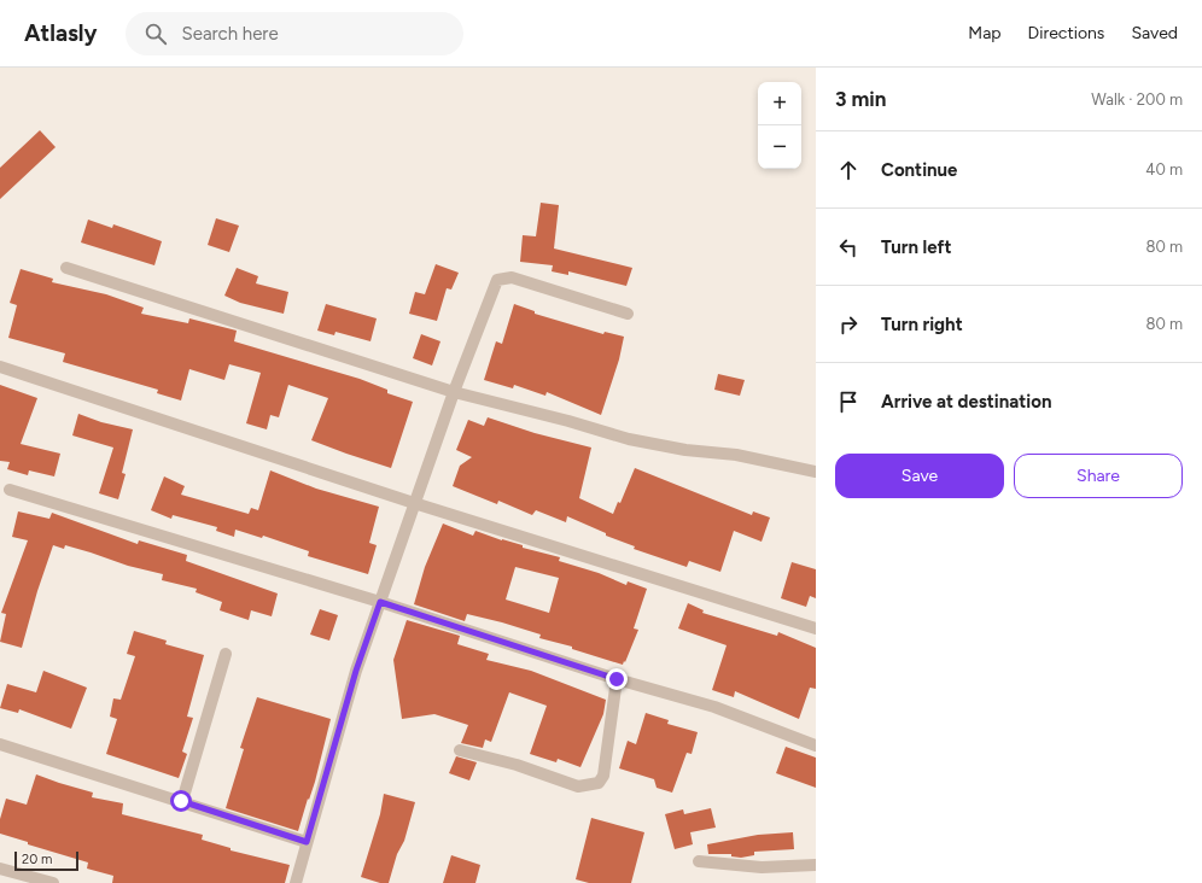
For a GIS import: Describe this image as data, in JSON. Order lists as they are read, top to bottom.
{
  "scale_bar": "20 m",
  "page": {
    "header": "Atlasly",
    "search": "Search here",
    "nav": ["Map", "Directions", "Saved"],
    "heading": ["3 min", "Walk · 200 m"],
    "map_buttons": ["+", "−"],
    "list": [
      ["Continue", "40 m"],
      ["Turn left", "80 m"],
      ["Turn right", "80 m"],
      "Arrive at destination"
    ],
    "buttons": ["Save", "Share"],
    "scale": "20 m"
  }
}
